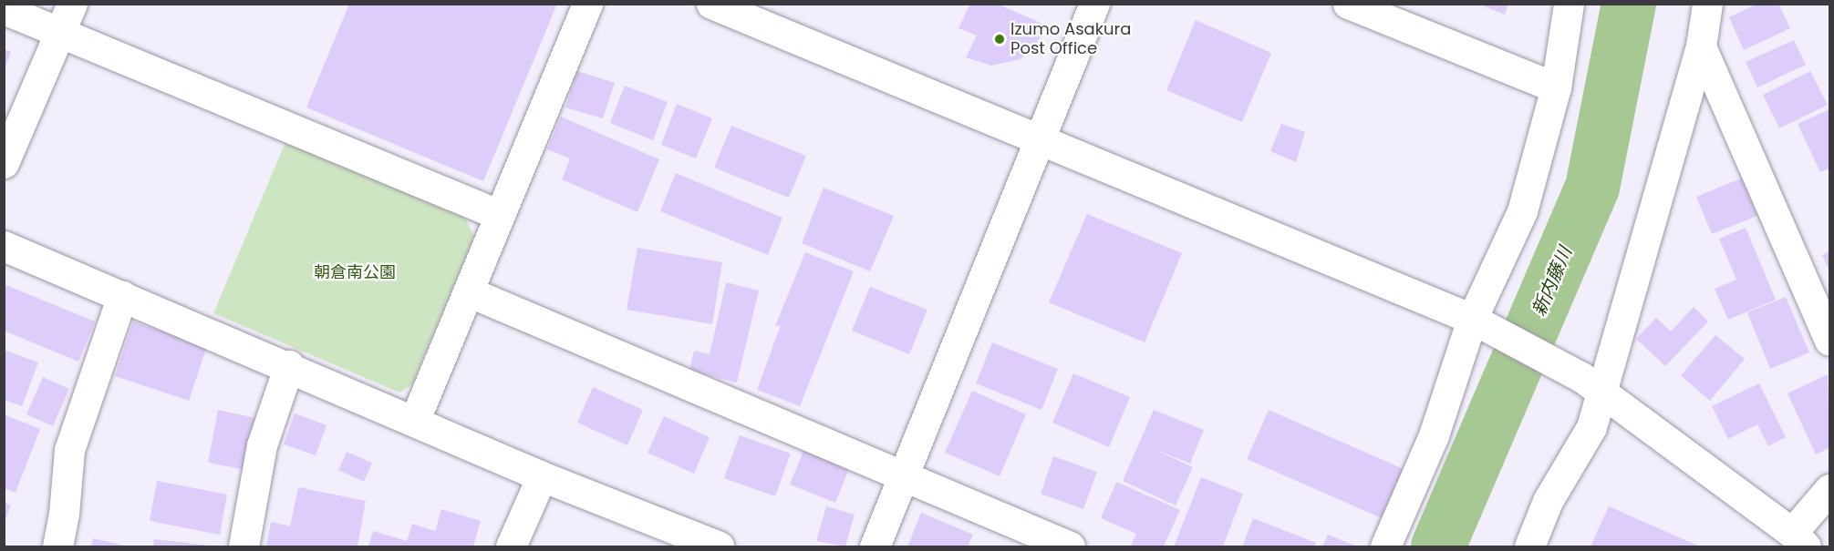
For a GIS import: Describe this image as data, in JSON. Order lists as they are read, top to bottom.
{
  "water": ["新内藤川"],
  "parks": ["朝倉南公園"],
  "places": ["Izumo Asakura Post Office"]
}
